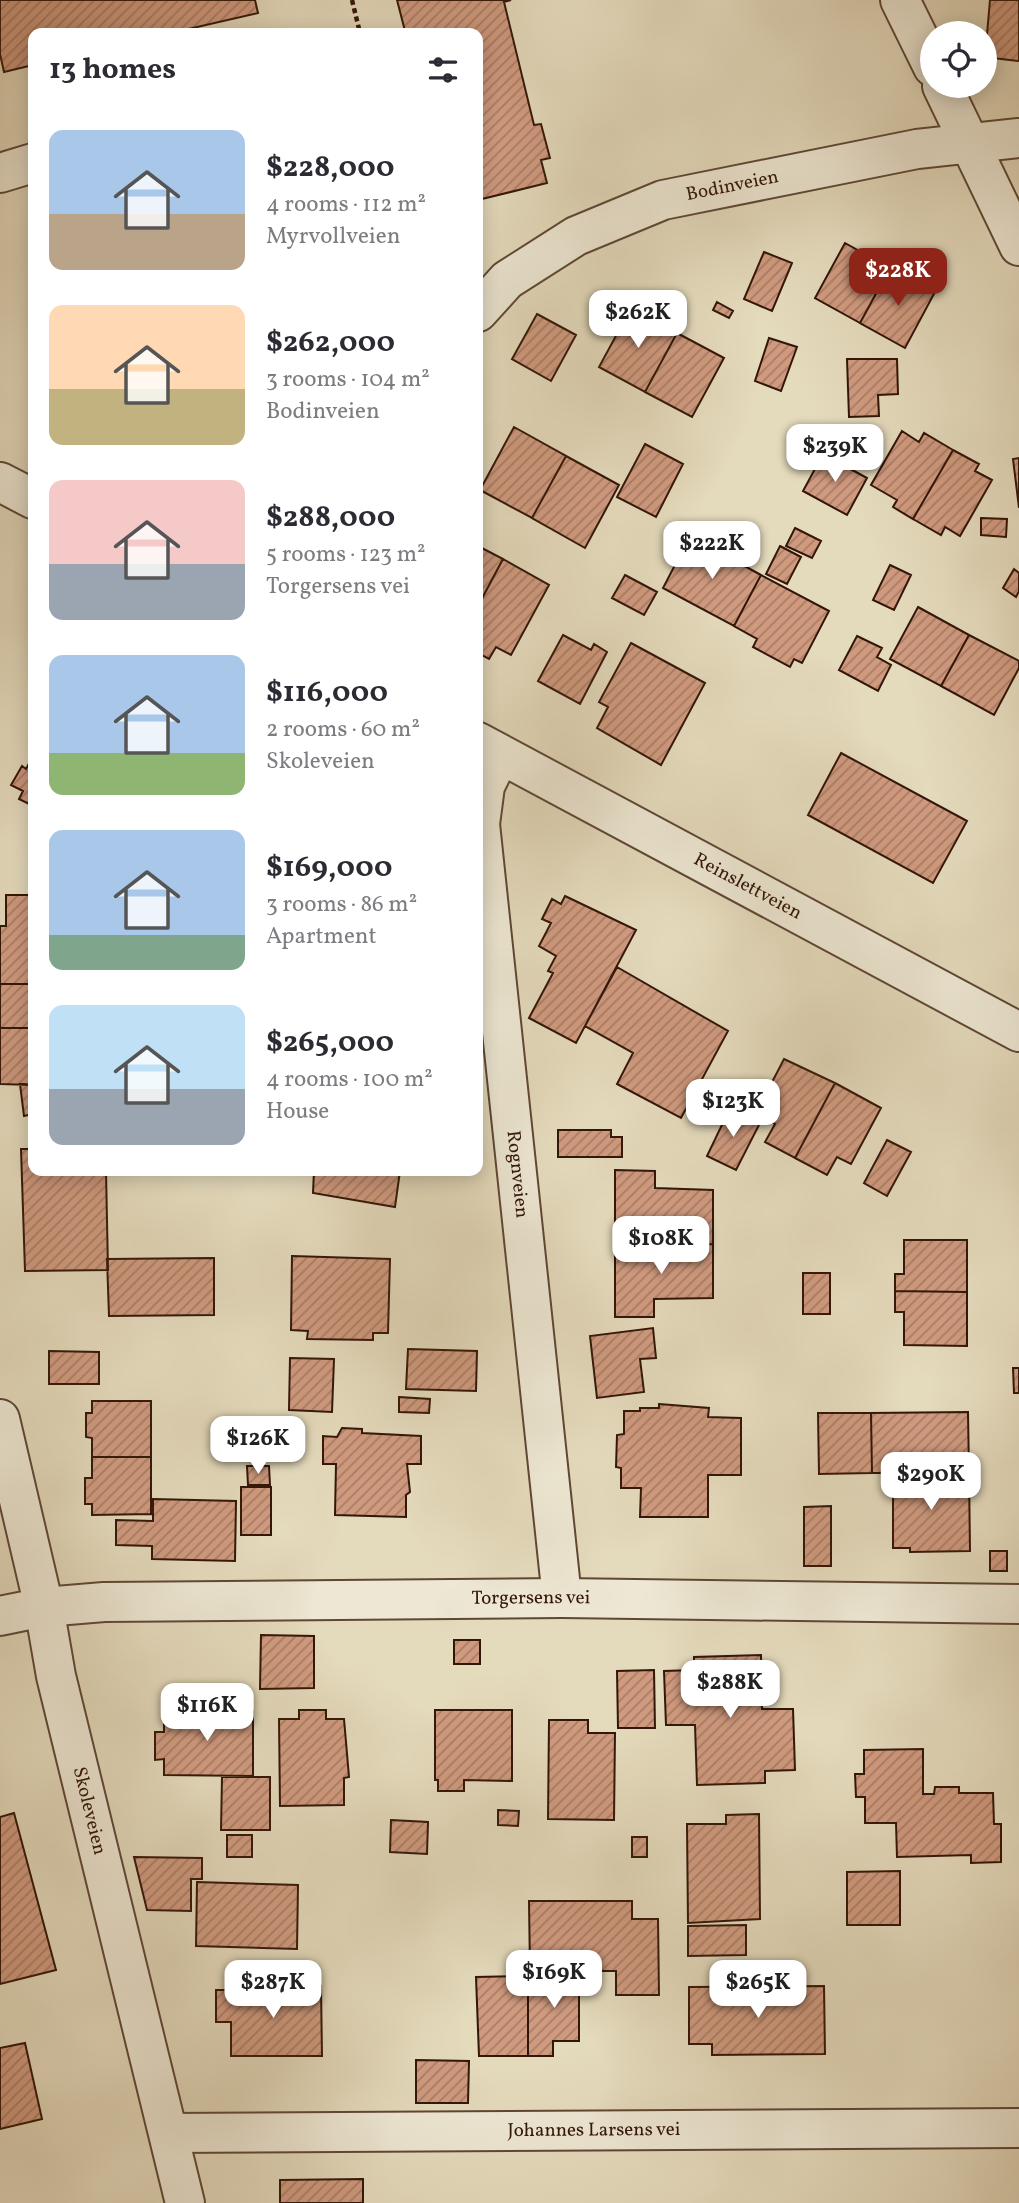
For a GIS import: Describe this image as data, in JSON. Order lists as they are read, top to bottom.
{
  "streets": {
    "street": [
      "Bodinveien",
      "Reinslettveien",
      "Rognveien",
      "Torgersens vei",
      "Skoleveien",
      "Johannes Larsens vei"
    ]
  },
  "crossings": [
    ["Reinslettveien", "Rognveien"],
    ["Rognveien", "Torgersens vei"],
    ["Torgersens vei", "Skoleveien"],
    ["Skoleveien", "Johannes Larsens vei"]
  ],
  "page": {
    "heading": "13 homes",
    "list": [
      {
        "name": "$228,000",
        "note": "4 rooms · 112 m² · Myrvollveien"
      },
      {
        "name": "$262,000",
        "note": "3 rooms · 104 m² · Bodinveien"
      },
      {
        "name": "$288,000",
        "note": "5 rooms · 123 m² · Torgersens vei"
      },
      {
        "name": "$116,000",
        "note": "2 rooms · 60 m² · Skoleveien"
      },
      {
        "name": "$169,000",
        "note": "3 rooms · 86 m² · Apartment"
      },
      {
        "name": "$265,000",
        "note": "4 rooms · 100 m² · House"
      }
    ],
    "price": [
      "$228K",
      "$262K",
      "$239K",
      "$222K",
      "$123K",
      "$108K",
      "$126K",
      "$290K",
      "$288K",
      "$116K",
      "$169K",
      "$287K",
      "$265K"
    ]
  }
}
